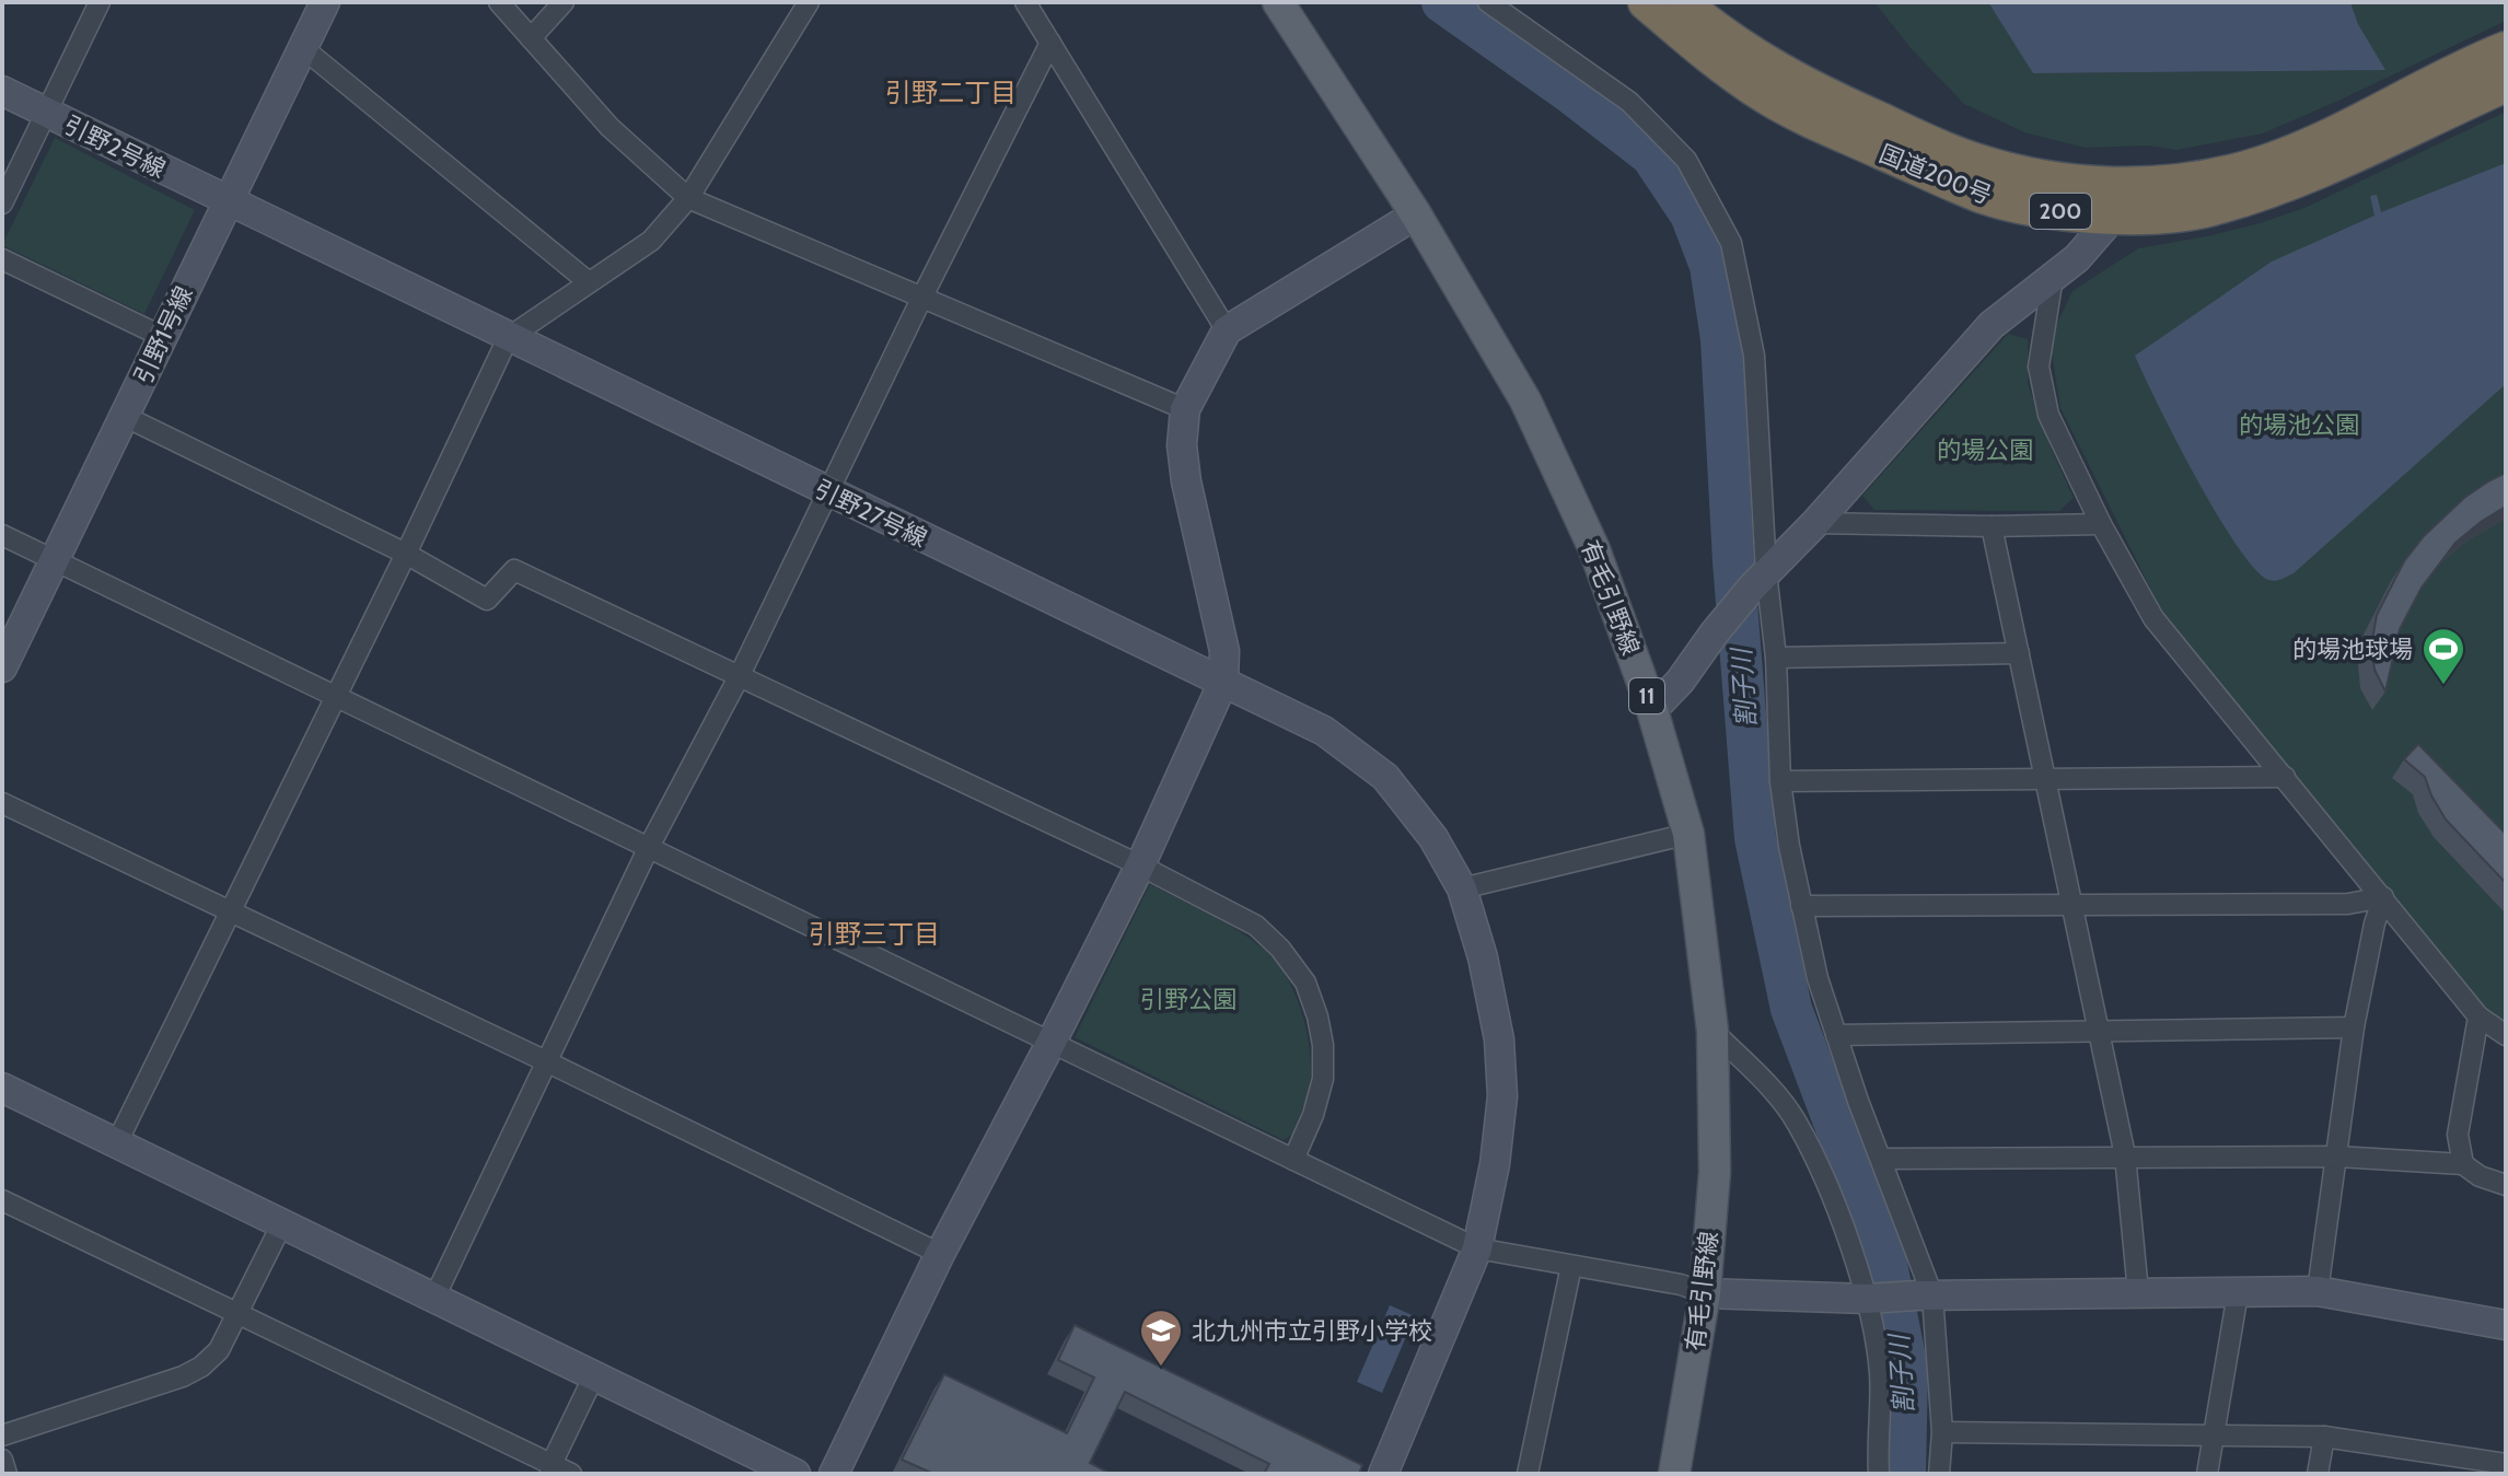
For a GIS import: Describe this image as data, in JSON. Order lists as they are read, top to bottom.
{
  "streets": {
    "highway": ["国道200号", "200"],
    "main road": ["有毛引野線", "11"],
    "street": ["引野2号線", "引野1号線", "引野27号線"]
  },
  "crossings": [
    ["引野2号線", "引野1号線"],
    ["引野2号線", "引野27号線"],
    ["引野1号線", "引野27号線"]
  ],
  "districts": ["引野二丁目", "引野三丁目"],
  "water": ["割子川"],
  "parks": ["的場池公園", "的場公園", "引野公園"],
  "places": {
    "sports": ["的場池球場"],
    "school or university": ["北九州市立引野小学校"]
  }
}
